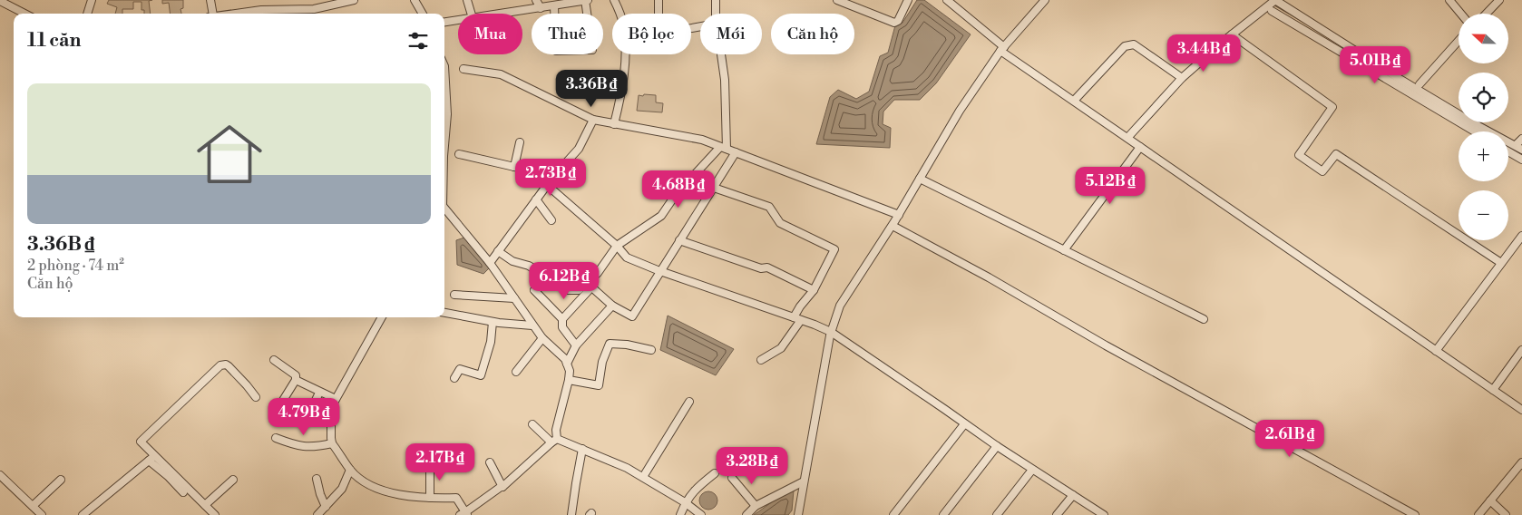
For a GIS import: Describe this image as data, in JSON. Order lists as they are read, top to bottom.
{
  "north": "left",
  "page": {
    "map_buttons": ["+", "−"],
    "chip": [
      "Mua",
      "Thuê",
      "Bộ lọc",
      "Mới",
      "Căn hộ"
    ],
    "heading": "11 căn",
    "price": [
      "3.44B ₫",
      "5.01B ₫",
      "3.36B ₫",
      "2.73B ₫",
      "5.12B ₫",
      "4.68B ₫",
      "6.12B ₫",
      "4.79B ₫",
      "2.61B ₫",
      "2.17B ₫",
      "3.28B ₫"
    ],
    "list": [
      {
        "name": "3.36B ₫",
        "note": "2 phòng · 74 m² · Căn hộ"
      }
    ]
  }
}
